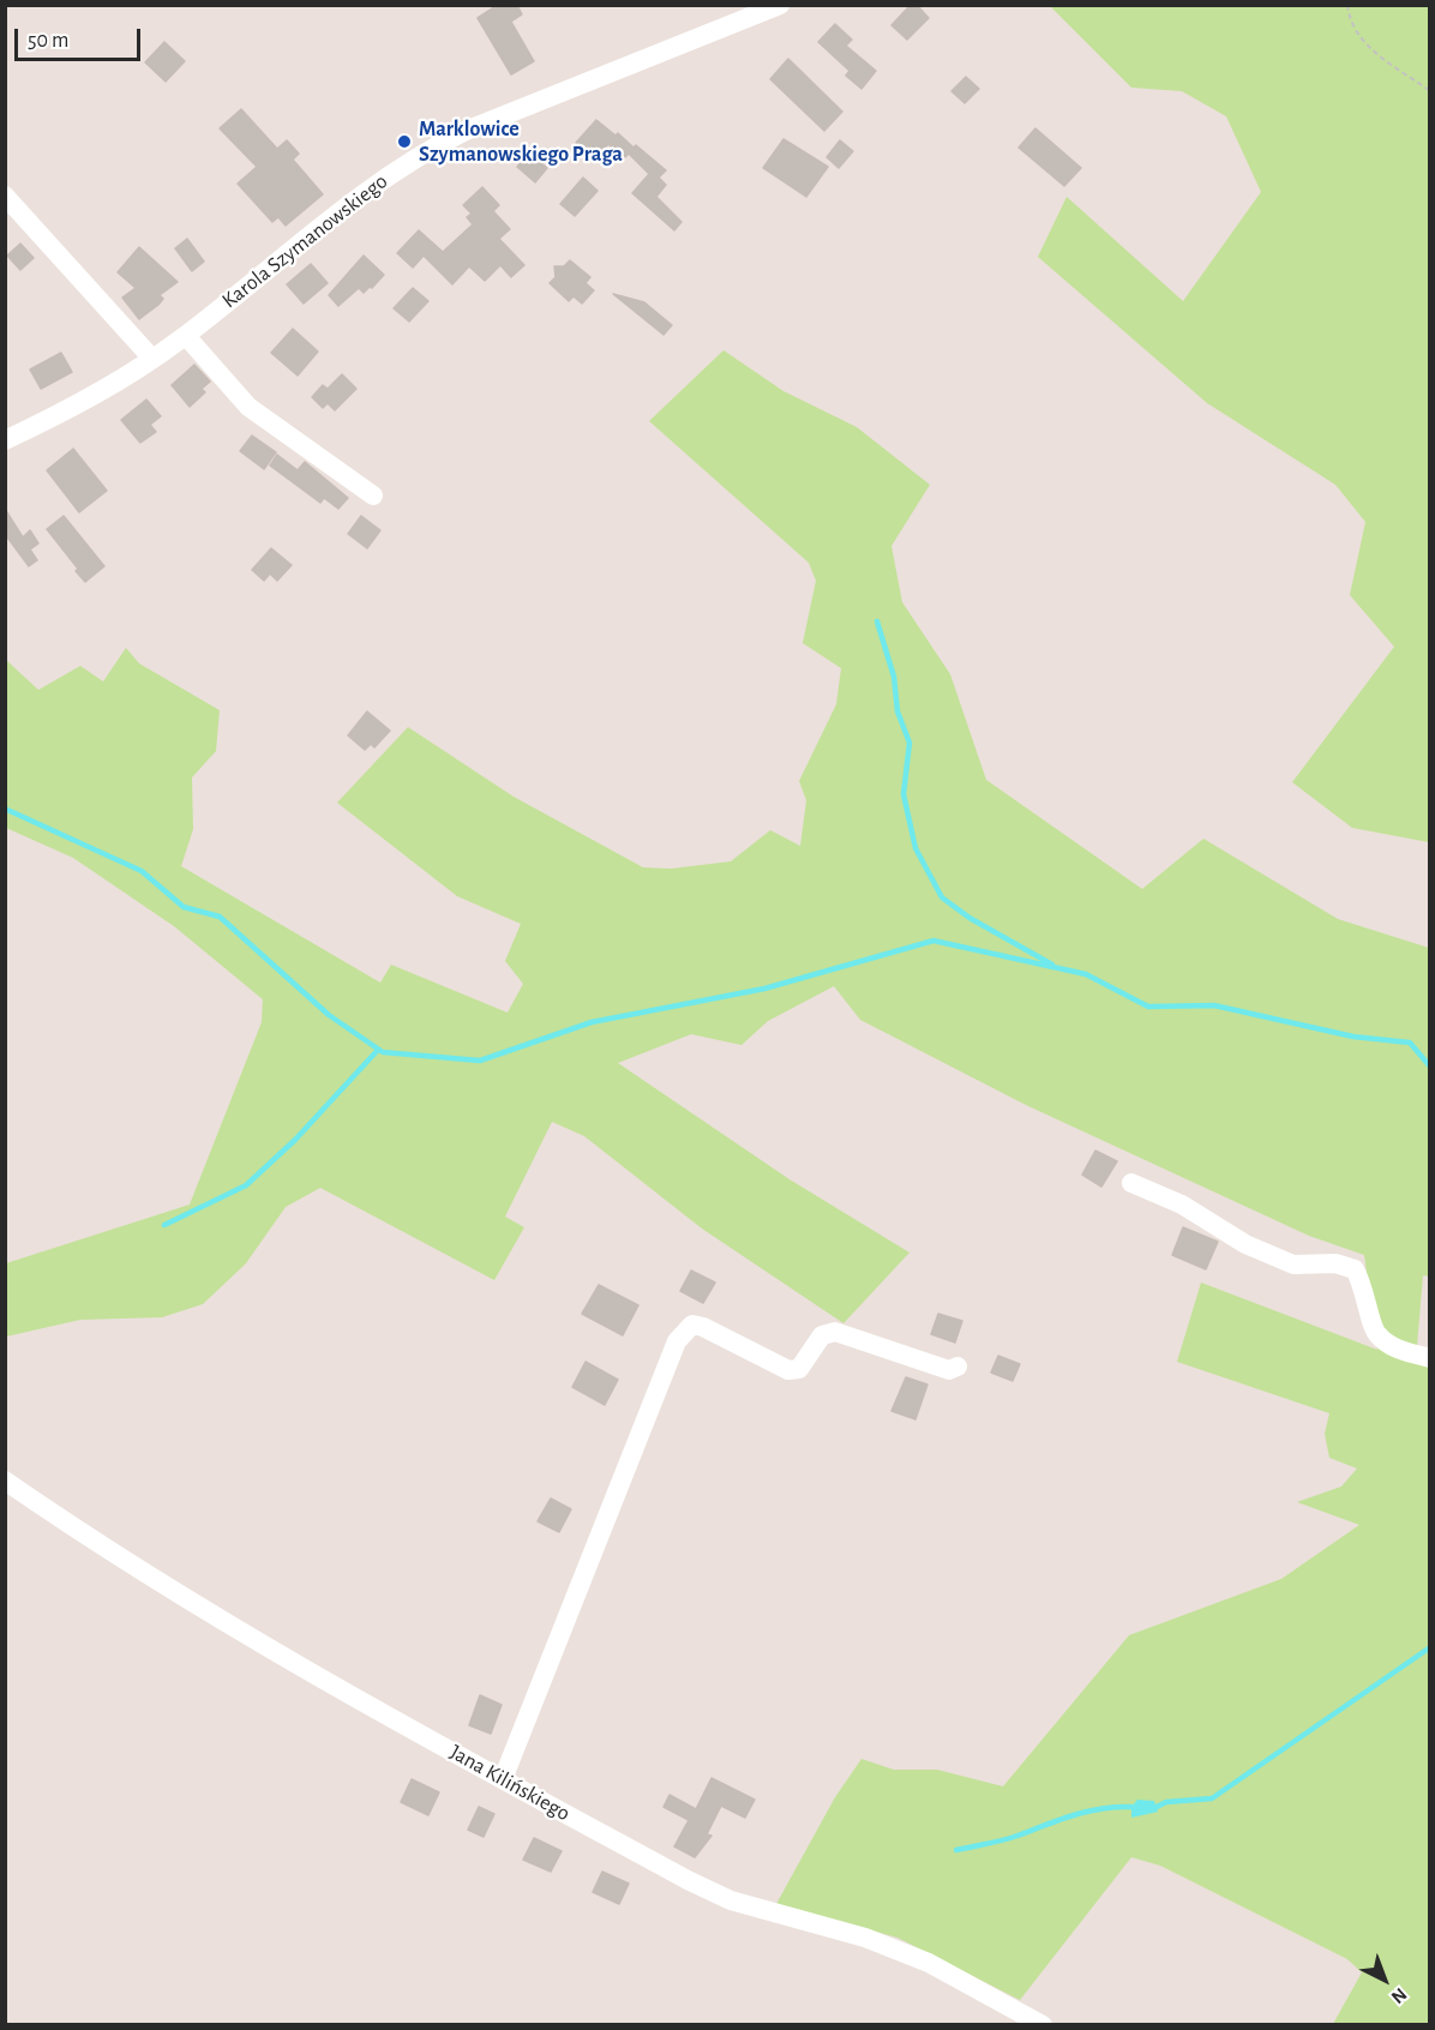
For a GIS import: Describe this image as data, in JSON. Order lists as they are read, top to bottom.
{
  "streets": {
    "street": ["Karola Szymanowskiego", "Jana Kilińskiego"]
  },
  "places": ["Marklowice Szymanowskiego Praga"],
  "scale_bar": "50 m",
  "north": "bottom right"
}
